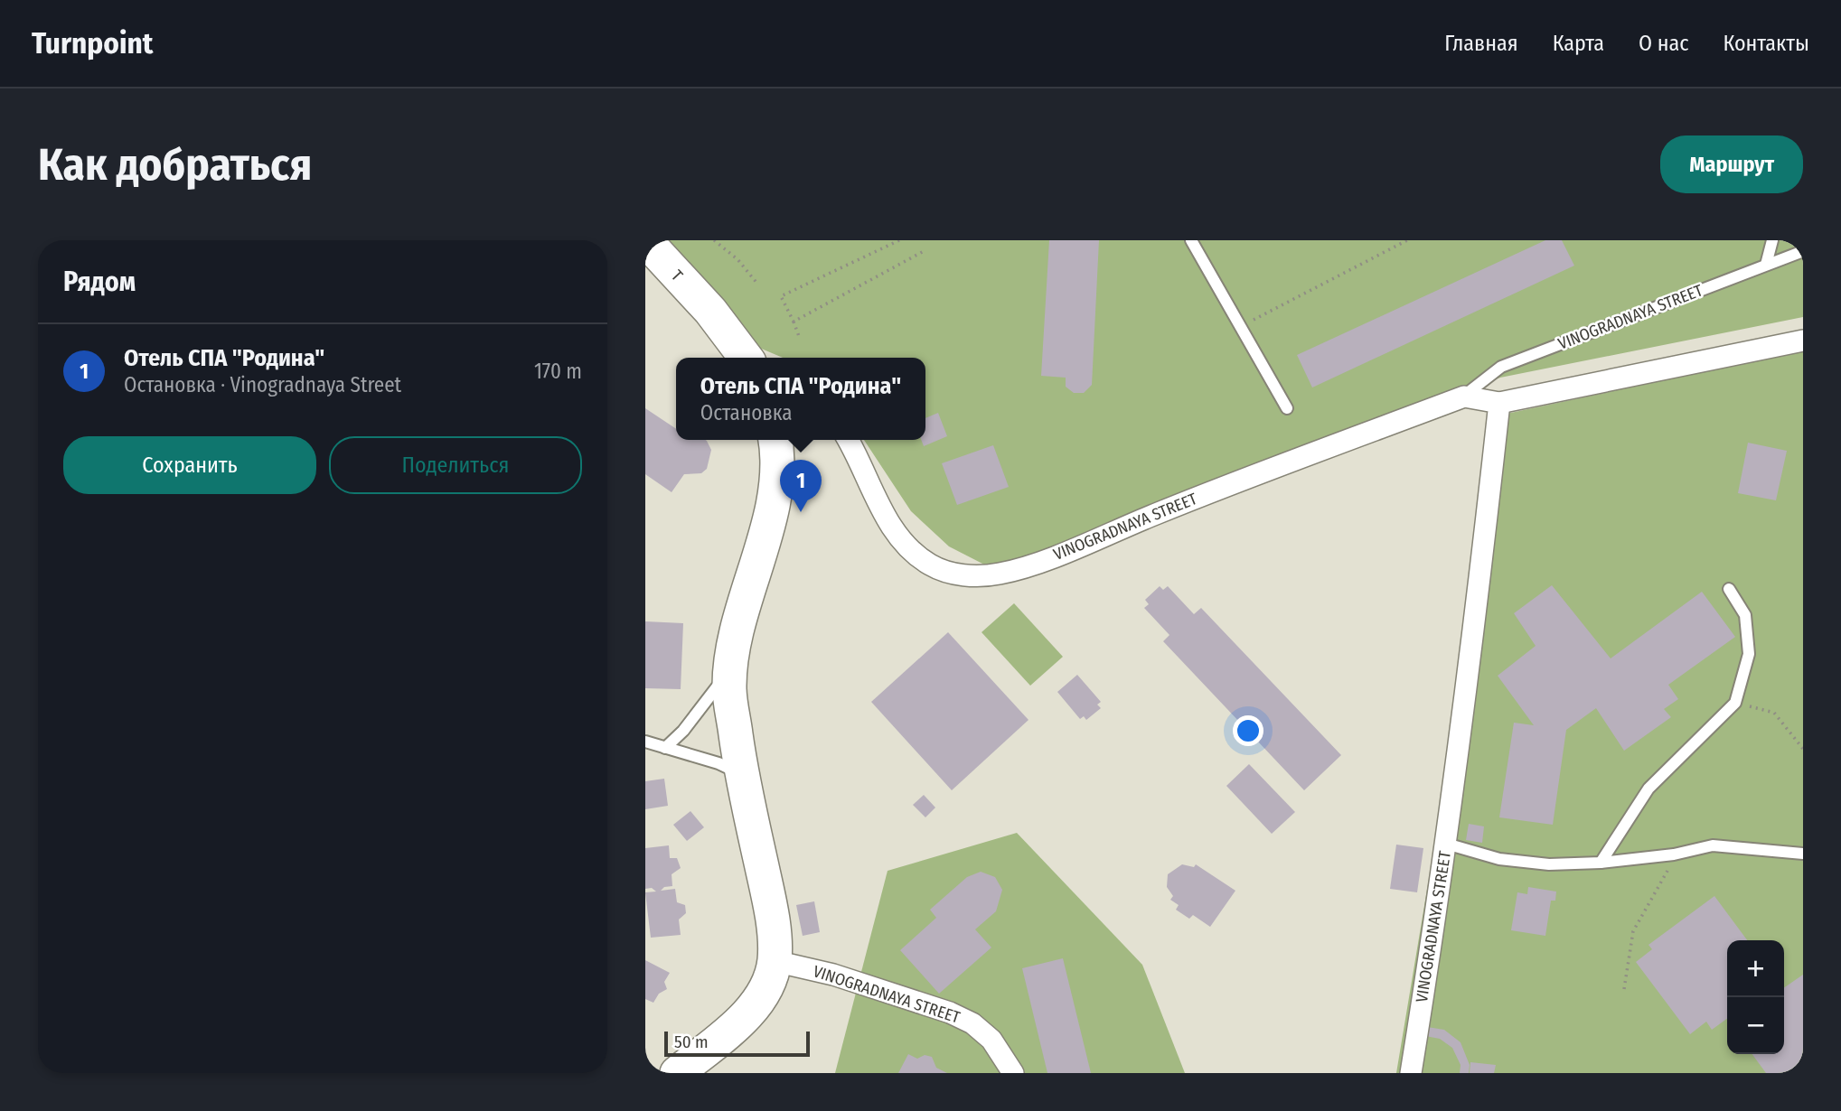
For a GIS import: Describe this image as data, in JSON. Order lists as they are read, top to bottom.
{
  "streets": {
    "main road": ["T"],
    "street": ["VINOGRADNAYA STREET"]
  },
  "scale_bar": "50 m",
  "page": {
    "header": "Turnpoint",
    "nav": [
      "Главная",
      "Карта",
      "О нас",
      "Контакты"
    ],
    "buttons": [
      "Маршрут",
      ["Сохранить", "Поделиться"]
    ],
    "title": "Как добраться",
    "heading": "Рядом",
    "list": [
      {
        "mark": "1",
        "name": "Отель СПА \"Родина\"",
        "note": "Остановка · Vinogradnaya Street",
        "value": "170 m"
      }
    ],
    "popup": ["Отель СПА \"Родина\"", "Остановка"],
    "pins": "1",
    "map_buttons": ["+", "−"],
    "scale": "50 m"
  }
}
